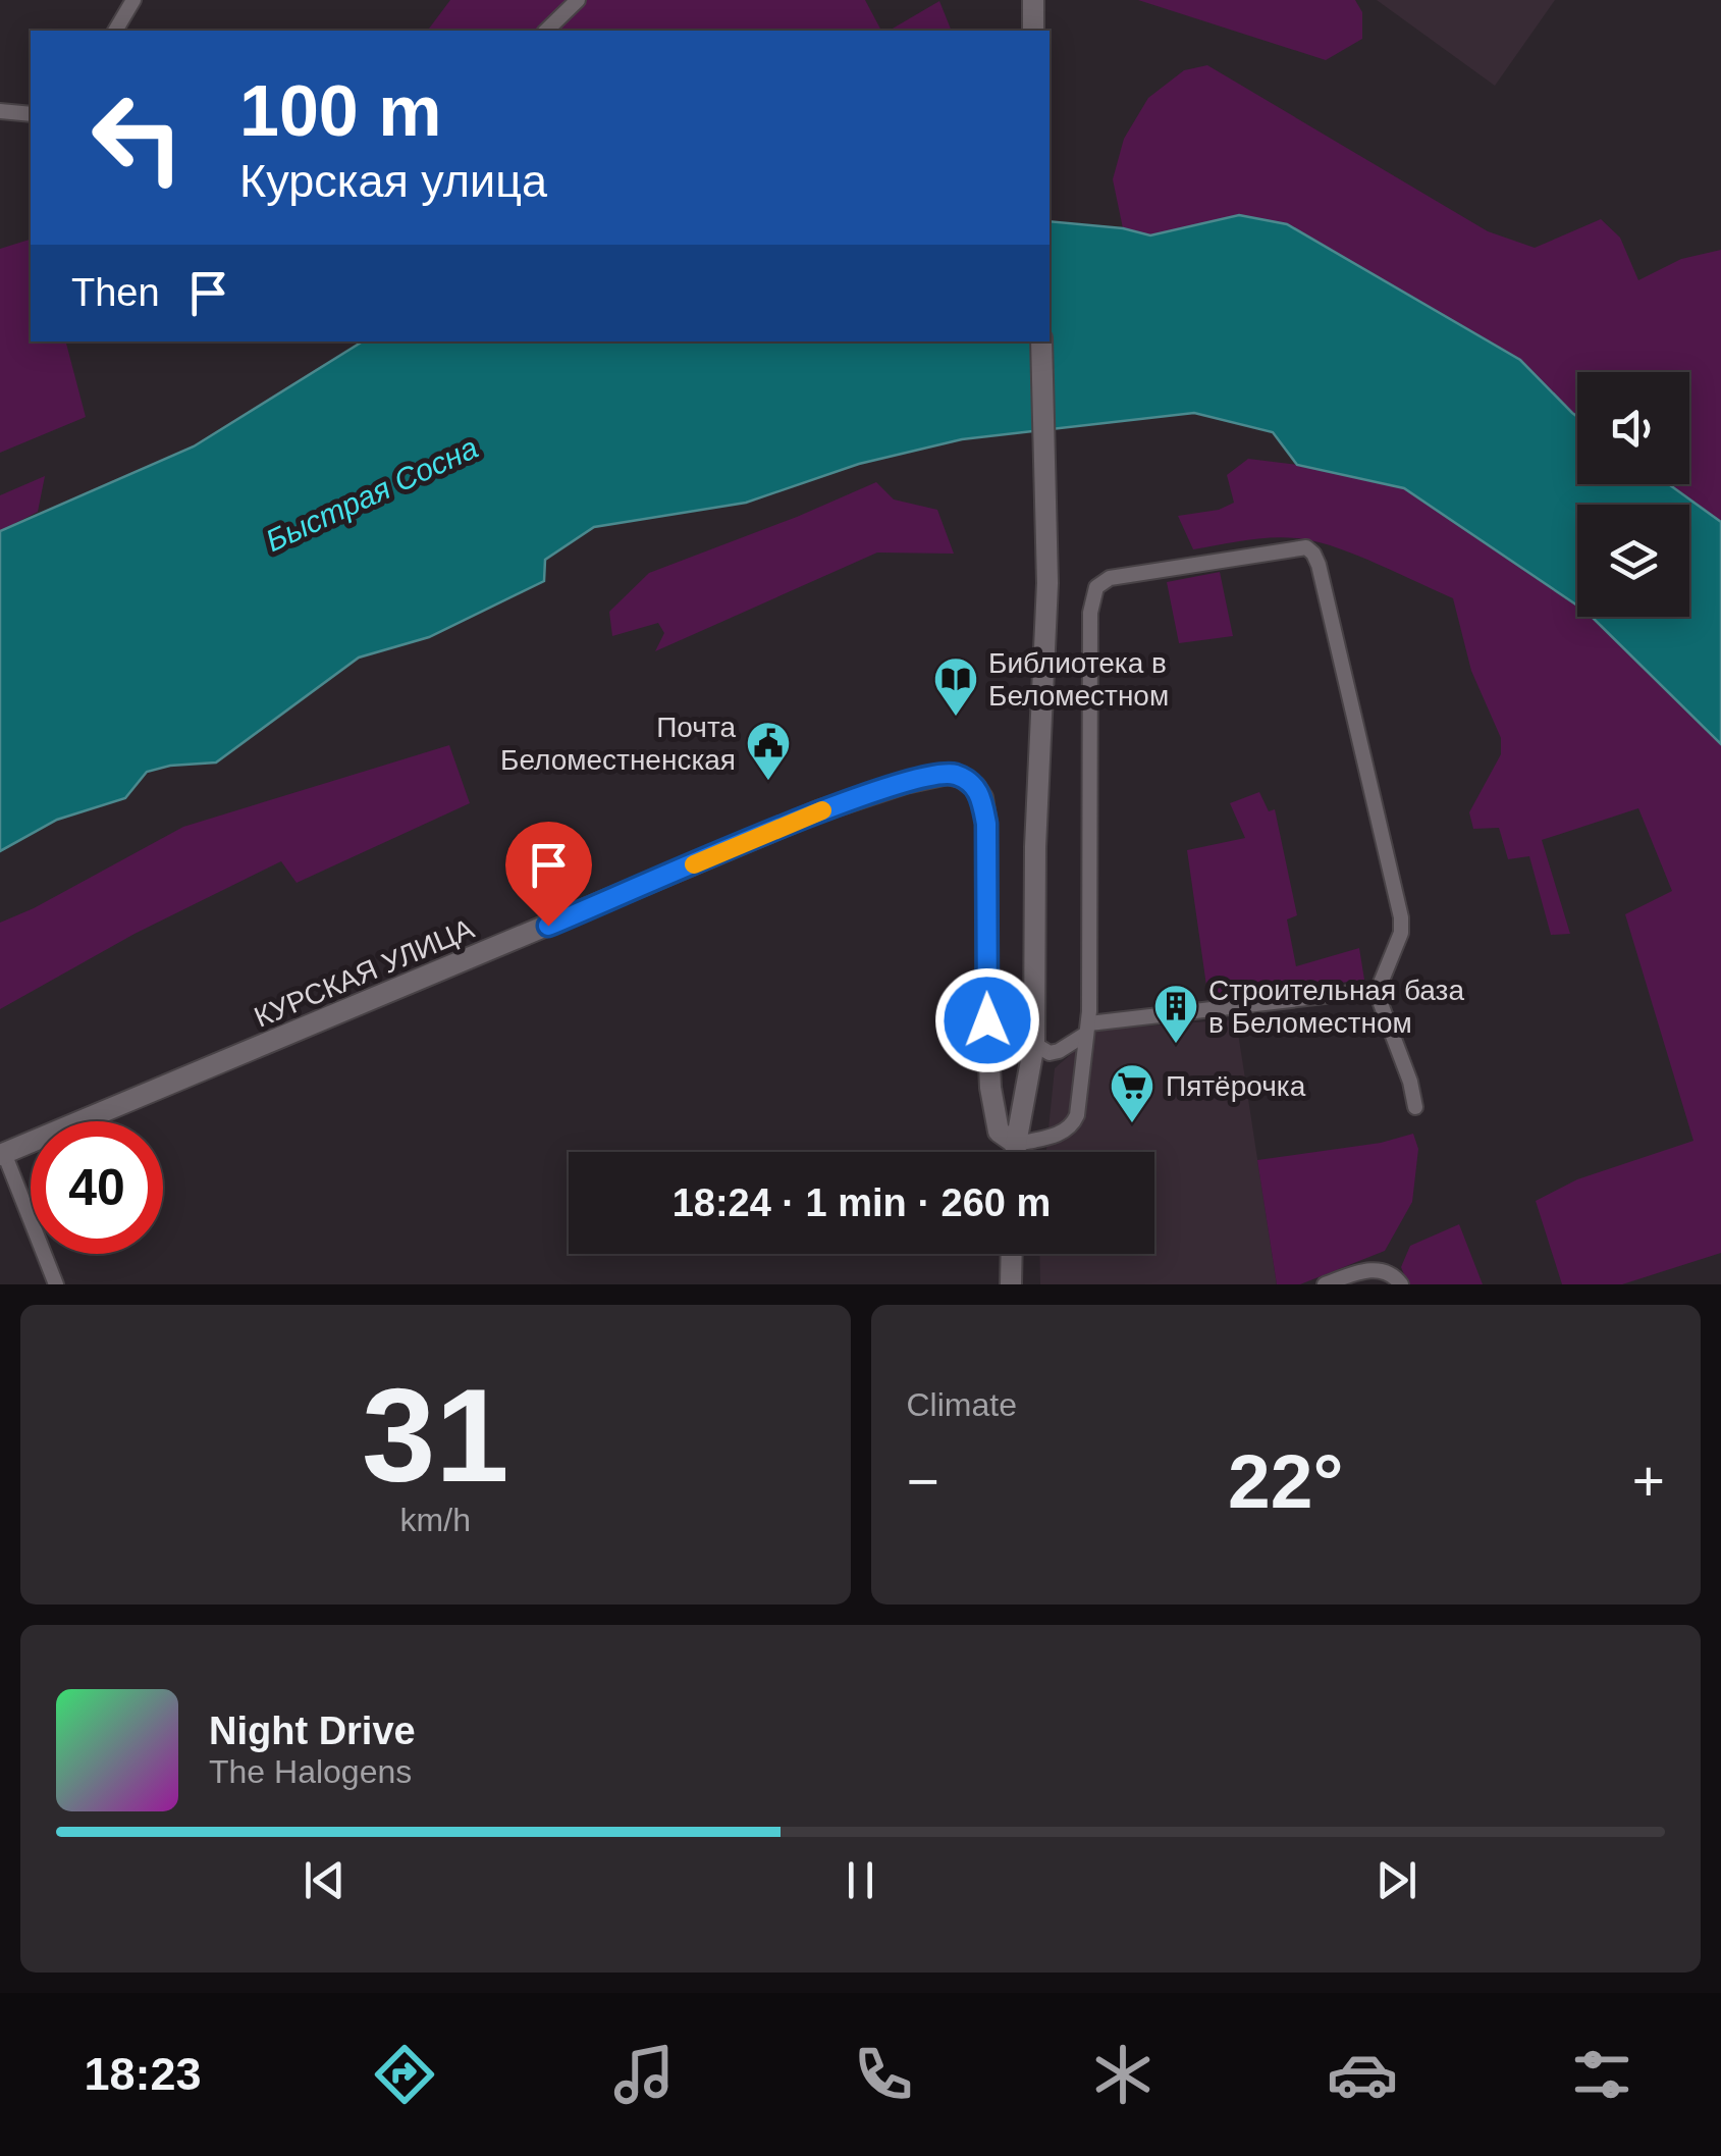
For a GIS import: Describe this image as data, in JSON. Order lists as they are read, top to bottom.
{
  "streets": {
    "street": ["КУРСКАЯ УЛИЦА"]
  },
  "water": ["Быстрая Сосна"],
  "places": {
    "library": ["Библиотека в Беломестном"],
    "public building": ["Почта Беломестненская"],
    "building": ["Строительная база в Беломестном"],
    "supermarket": ["Пятёрочка"]
  },
  "page": {
    "turn": ["100 m", "Курская улица"],
    "then": "Then",
    "limit": "40",
    "trip": "18:24 · 1 min · 260 m",
    "tile": [
      ["31", "km/h"],
      "Climate"
    ],
    "heat": ["−", "22°", "+"],
    "song": ["Night Drive", "The Halogens"],
    "tabs": "18:23"
  }
}
